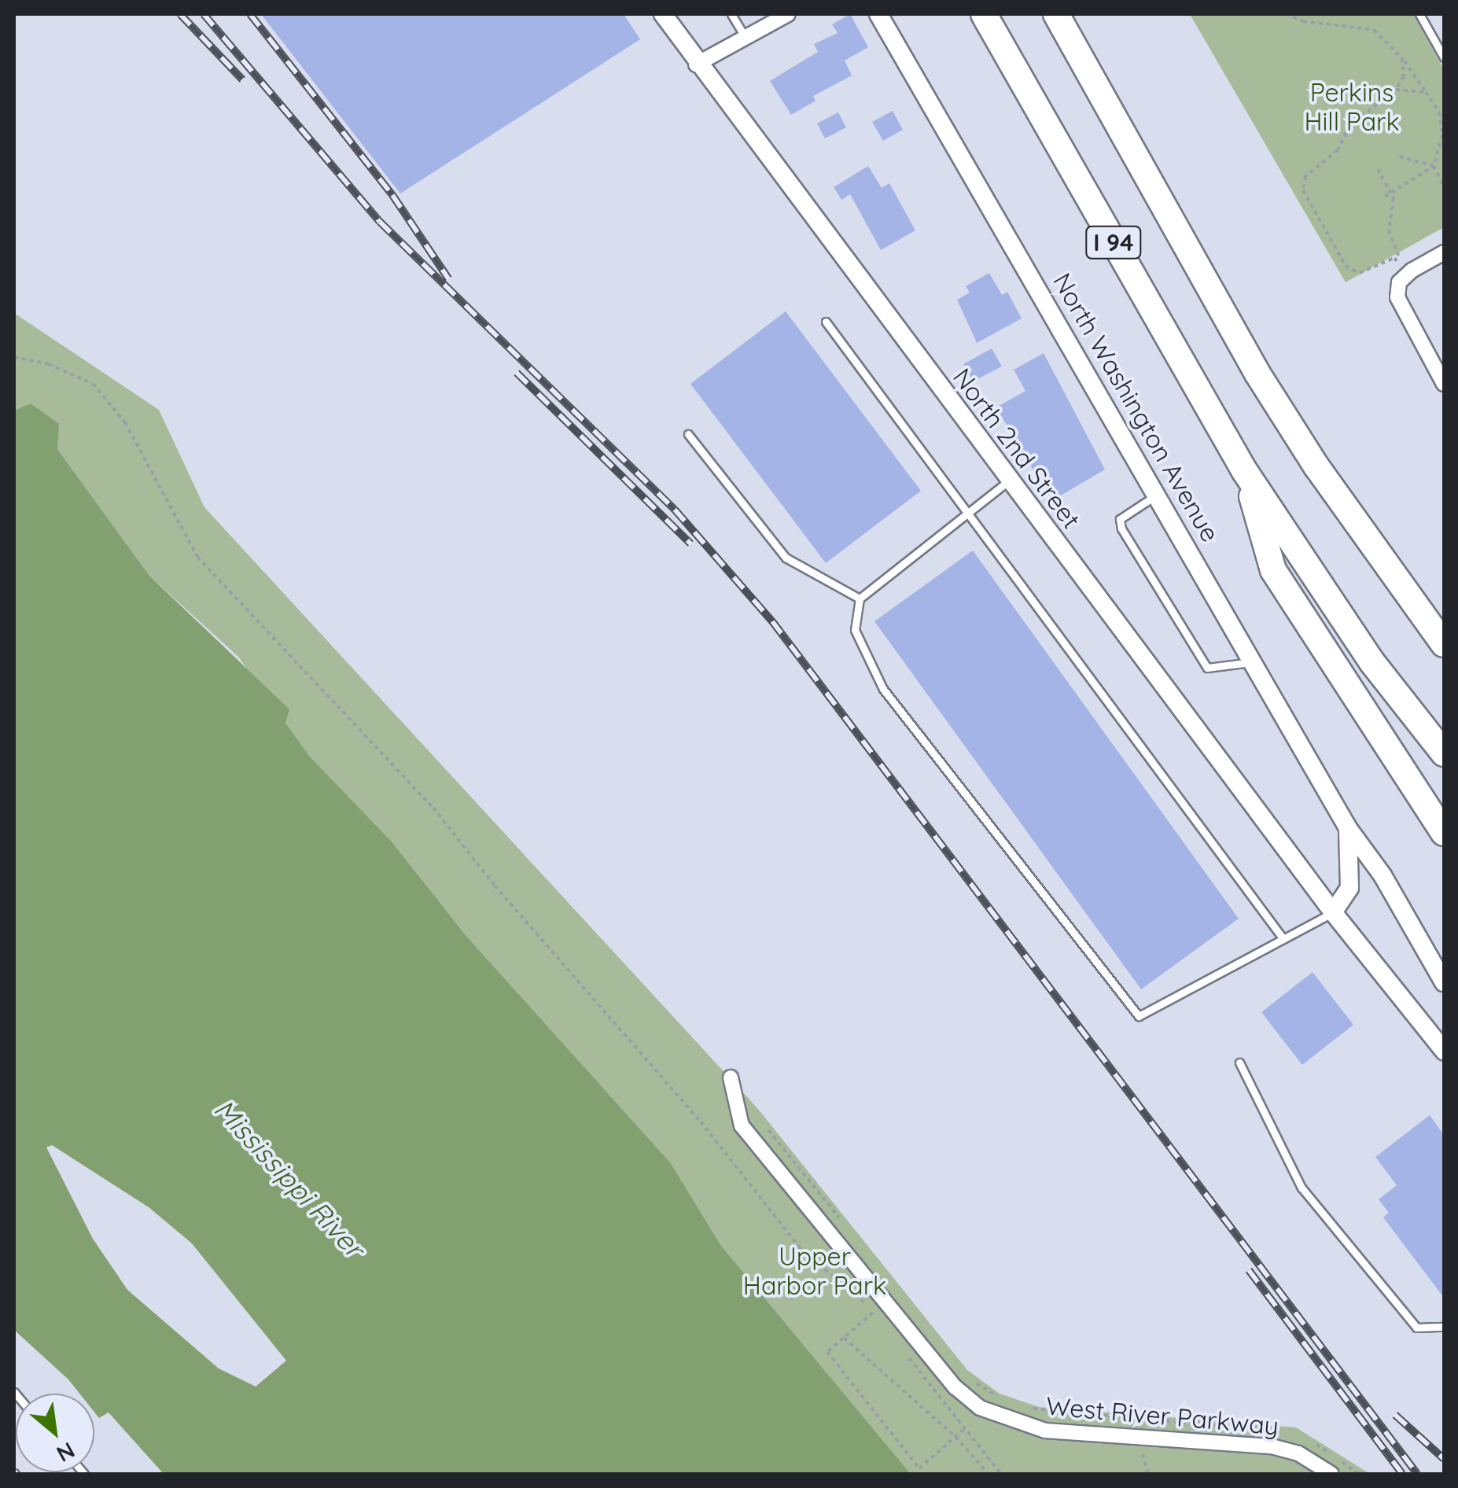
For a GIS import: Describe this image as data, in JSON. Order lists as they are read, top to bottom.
{
  "streets": {
    "highway": ["I 94"],
    "street": ["North Washington Avenue", "North 2nd Street", "West River Parkway"]
  },
  "crossings": [
    ["North Washington Avenue", "North 2nd Street"]
  ],
  "water": ["Mississippi River"],
  "parks": ["Perkins Hill Park", "Upper Harbor Park"],
  "north": "bottom right"
}
